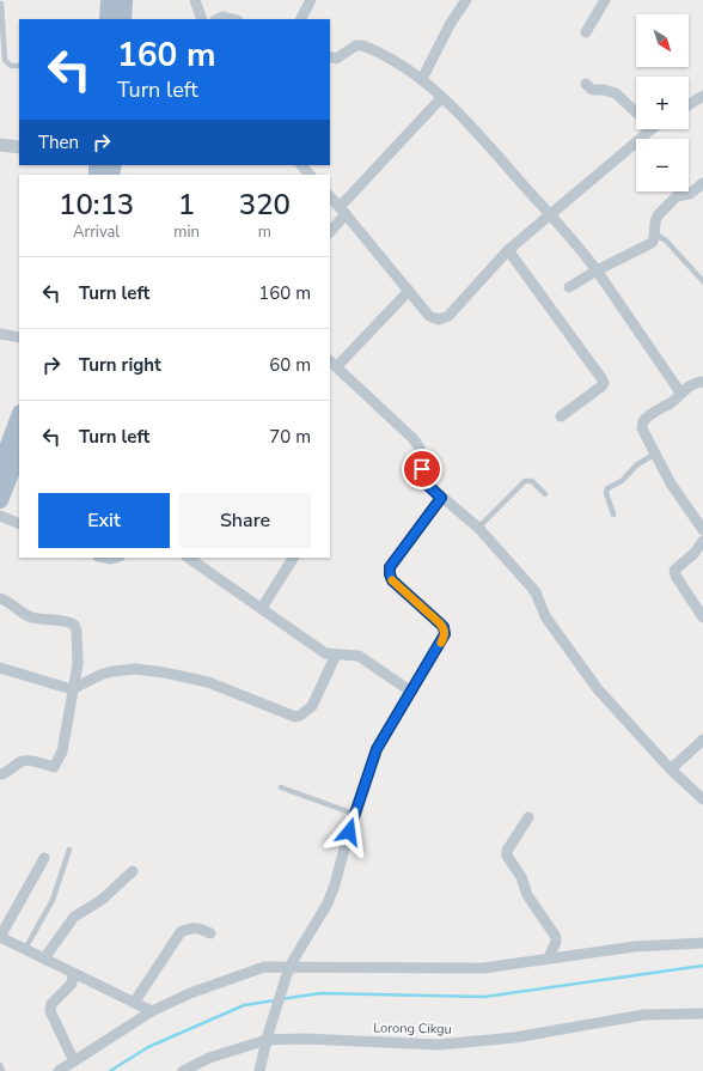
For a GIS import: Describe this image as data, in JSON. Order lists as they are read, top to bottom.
{
  "streets": {
    "street": ["Lorong Cikgu"]
  },
  "north": "bottom right",
  "page": {
    "map_buttons": ["+", "−"],
    "turn": ["160 m", "Turn left"],
    "then": "Then",
    "eta": [
      "10:13",
      "Arrival",
      "1",
      "min",
      "320",
      "m"
    ],
    "list": [
      {
        "name": "Turn left",
        "value": "160 m"
      },
      {
        "name": "Turn right",
        "value": "60 m"
      },
      {
        "name": "Turn left",
        "value": "70 m"
      }
    ],
    "buttons": ["Exit", "Share"]
  }
}
